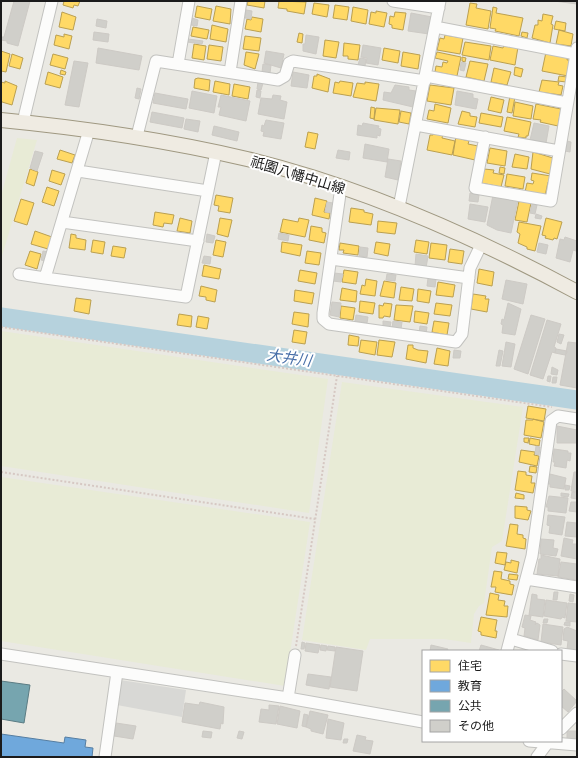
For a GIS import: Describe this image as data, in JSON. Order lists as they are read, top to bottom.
{
  "streets": {
    "main road": ["祇園八幡中山線"]
  },
  "water": ["大井川"],
  "legend": [
    "住宅",
    "教育",
    "公共",
    "その他"
  ]
}
